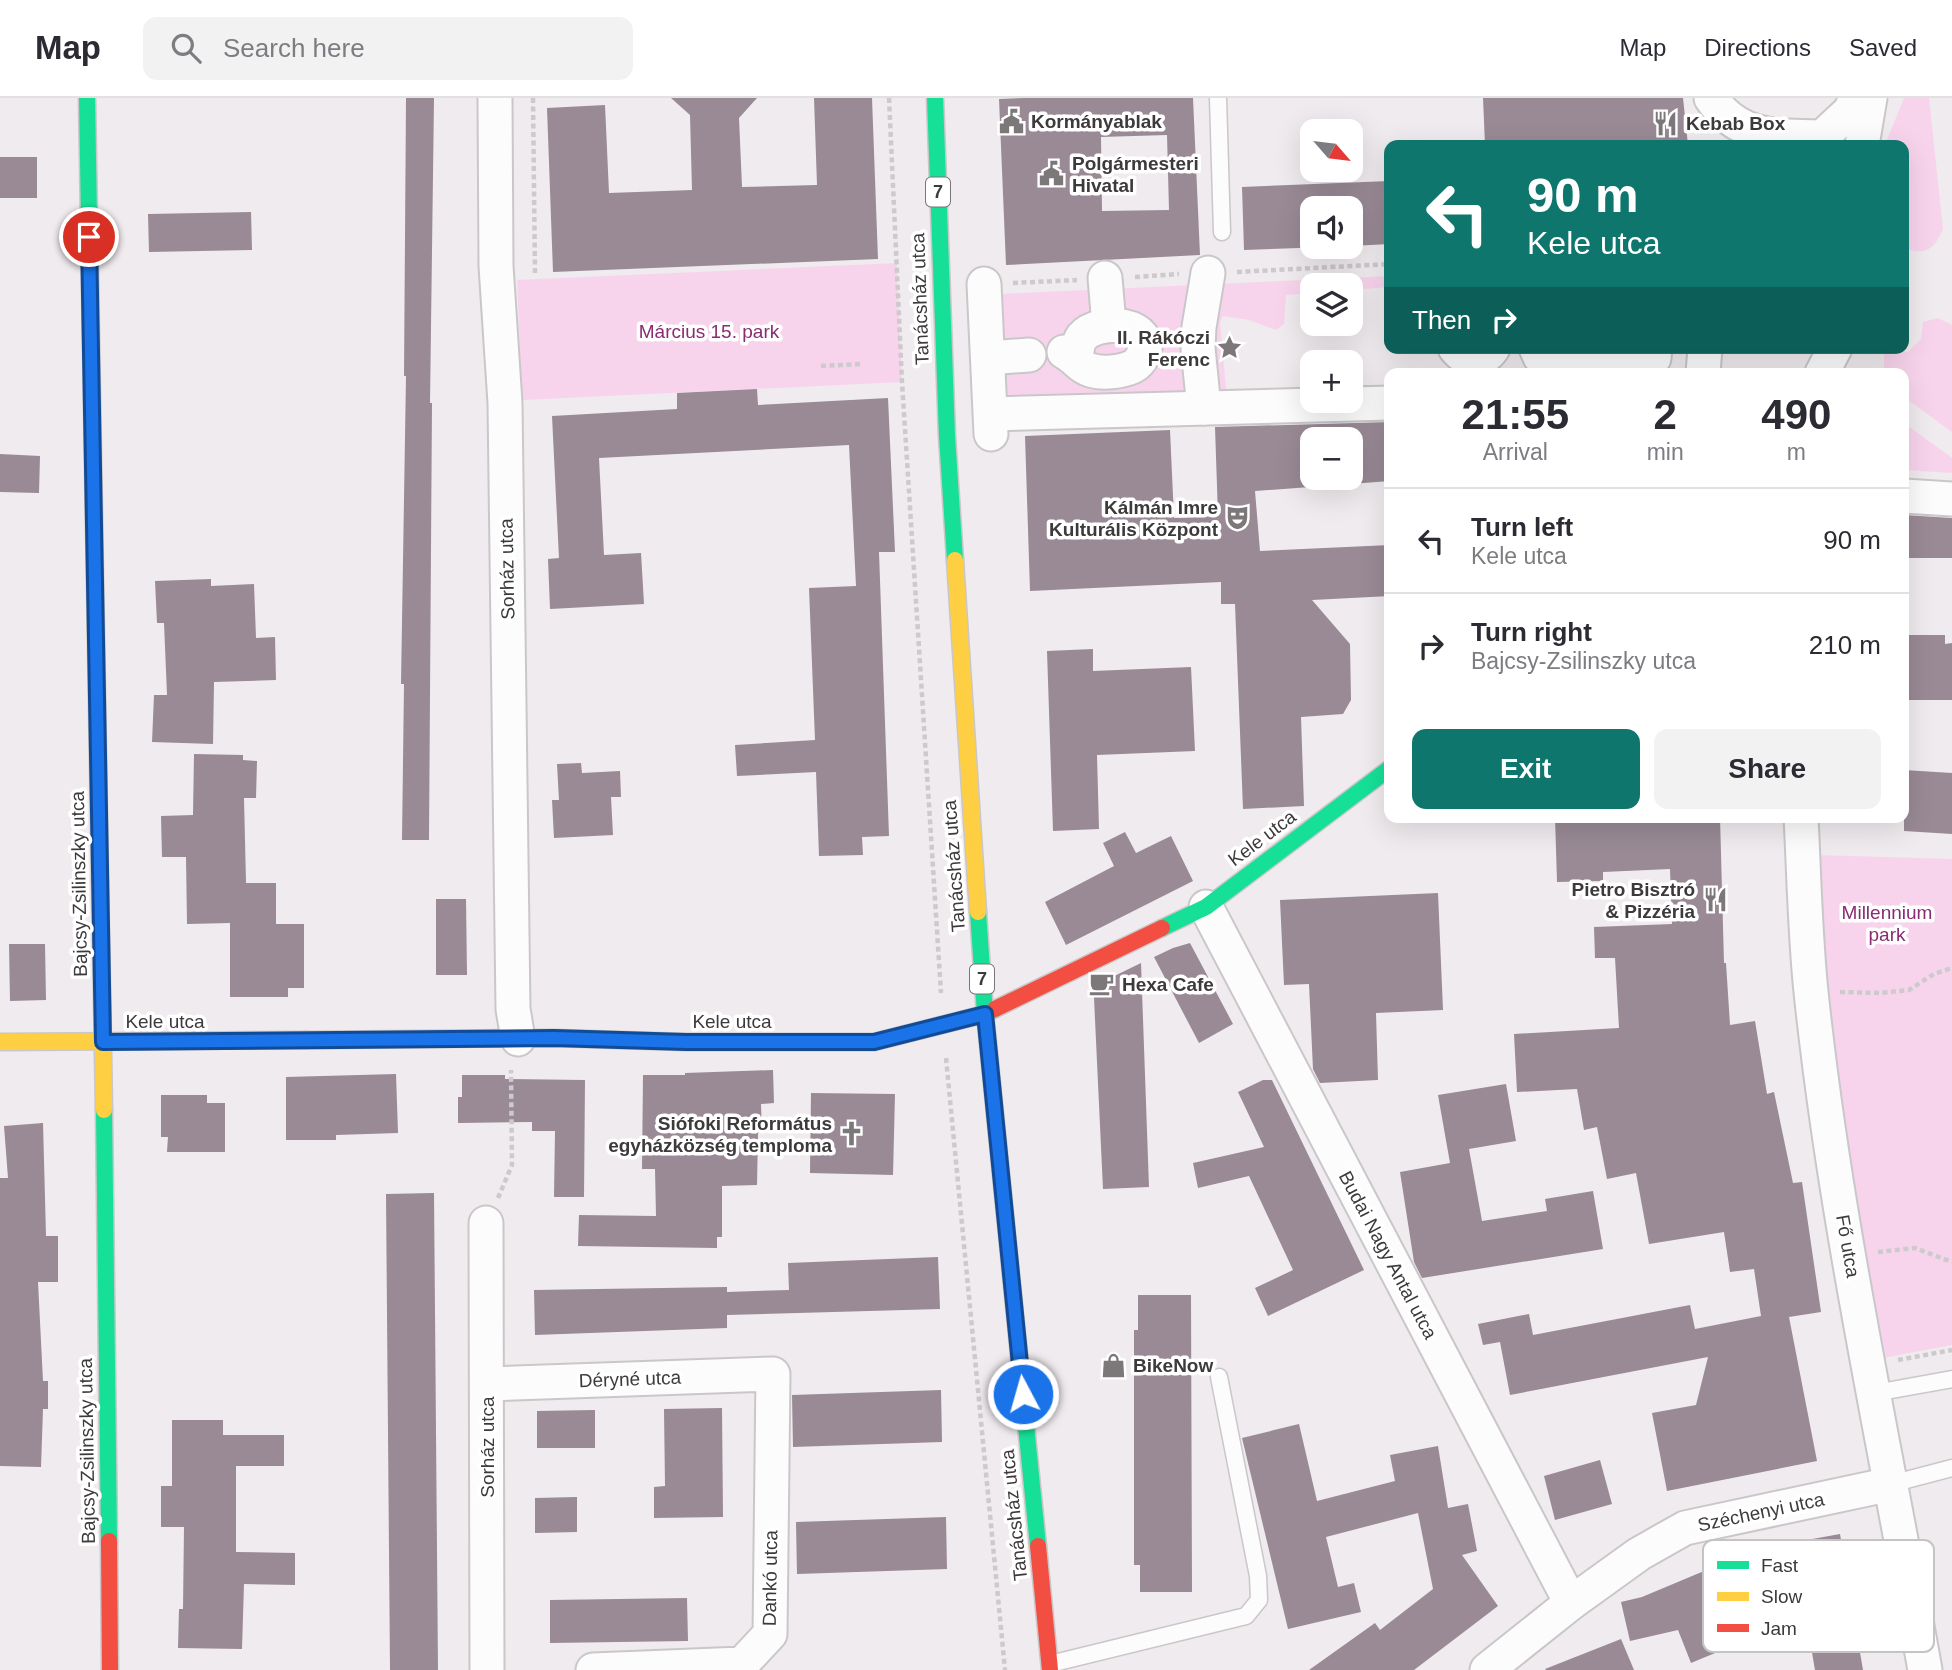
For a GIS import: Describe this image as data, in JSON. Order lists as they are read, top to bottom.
{
  "streets": {
    "street": [
      "7",
      "Tanácsház utca",
      "Sorház utca",
      "Kele utca",
      "Bajcsy-Zsilinszky utca",
      "Fő utca",
      "Budai Nagy Antal utca",
      "Déryné utca",
      "Széchenyi utca",
      "Dankó utca"
    ]
  },
  "crossings": [
    ["Tanácsház utca", "Kele utca"],
    ["Sorház utca", "Kele utca"],
    ["Sorház utca", "Déryné utca"],
    ["Kele utca", "Bajcsy-Zsilinszky utca"],
    ["Kele utca", "Budai Nagy Antal utca"],
    ["Fő utca", "Széchenyi utca"],
    ["Budai Nagy Antal utca", "Széchenyi utca"],
    ["Déryné utca", "Dankó utca"]
  ],
  "parks": ["Március 15. park", "Millennium park"],
  "places": {
    "public building": ["Kormányablak", "Polgármesteri Hivatal"],
    "restaurant": ["Kebab Box", "Pietro Bisztró & Pizzéria"],
    "place": ["II. Rákóczi Ferenc"],
    "theatre": ["Kálmán Imre Kulturális Központ"],
    "cafe": ["Hexa Cafe"],
    "church": ["Siófoki Református egyházközség temploma"],
    "shop": ["BikeNow"]
  },
  "legend": ["Fast", "Slow", "Jam"],
  "north": "bottom right",
  "page": {
    "header": "Map",
    "search": "Search here",
    "nav": ["Map", "Directions", "Saved"],
    "map_buttons": ["+", "−"],
    "turn": ["90 m", "Kele utca"],
    "then": "Then",
    "eta": [
      "21:55",
      "Arrival",
      "2",
      "min",
      "490",
      "m"
    ],
    "list": [
      {
        "name": "Turn left",
        "note": "Kele utca",
        "value": "90 m"
      },
      {
        "name": "Turn right",
        "note": "Bajcsy-Zsilinszky utca",
        "value": "210 m"
      }
    ],
    "buttons": ["Exit", "Share"]
  }
}
